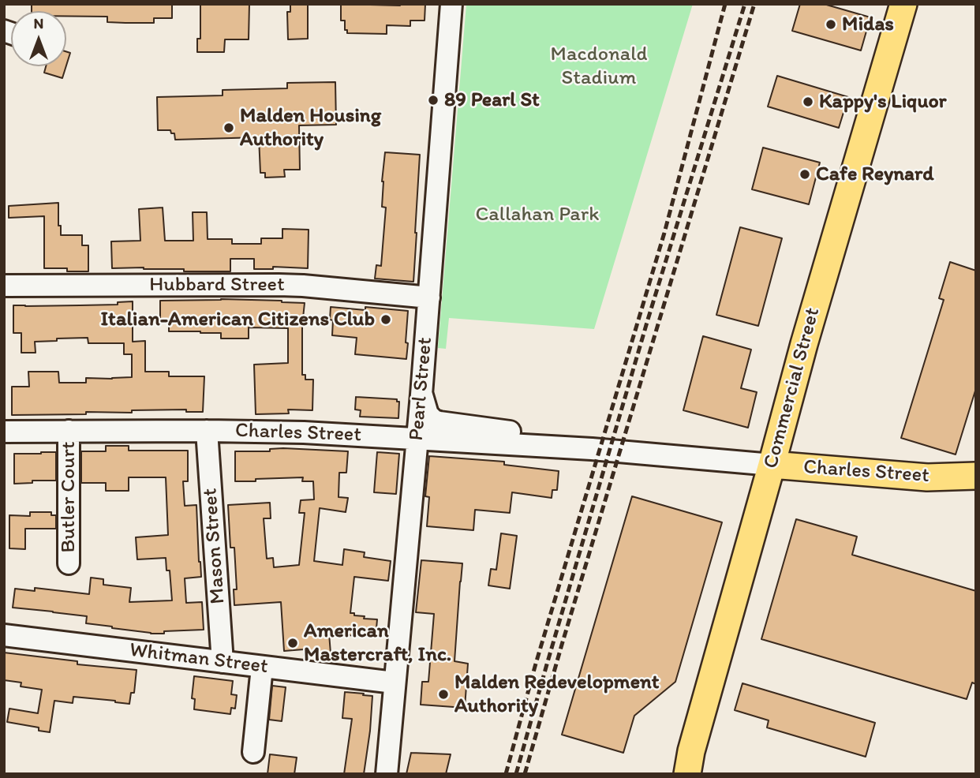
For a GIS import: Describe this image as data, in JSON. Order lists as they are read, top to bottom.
{
  "streets": {
    "main road": ["Commercial Street", "Charles Street"],
    "street": [
      "Hubbard Street",
      "Pearl Street",
      "Butler Court",
      "Mason Street",
      "Whitman Street"
    ]
  },
  "crossings": [
    ["Hubbard Street", "Pearl Street"],
    ["Commercial Street", "Charles Street"],
    ["Pearl Street", "Charles Street"],
    ["Pearl Street", "Whitman Street"],
    ["Charles Street", "Butler Court"],
    ["Charles Street", "Mason Street"],
    ["Mason Street", "Whitman Street"]
  ],
  "parks": ["Macdonald Stadium", "Callahan Park"],
  "places": [
    "Midas",
    "89 Pearl St",
    "Kappy's Liquor",
    "Malden Housing Authority",
    "Cafe Reynard",
    "Italian-American Citizens Club",
    "American Mastercraft, Inc.",
    "Malden Redevelopment Authority"
  ],
  "north": "top"
}
